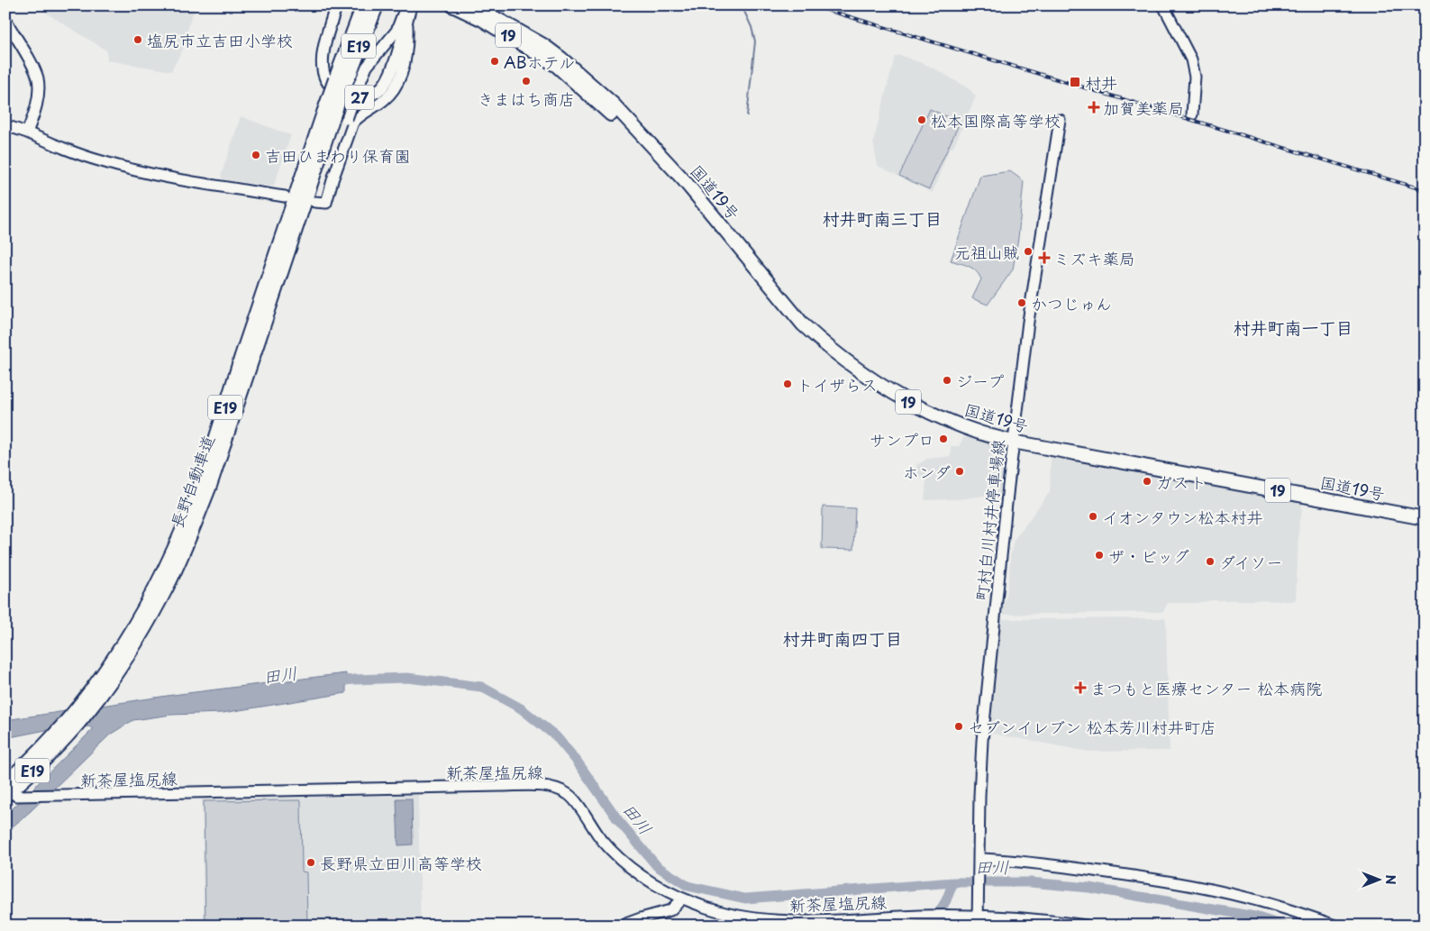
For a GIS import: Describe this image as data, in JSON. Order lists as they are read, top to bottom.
{
  "streets": {
    "highway": [
      "19",
      "E19",
      "国道19号",
      "長野自動車道"
    ],
    "main road": ["27", "町村白川村井停車場線", "新茶屋塩尻線"]
  },
  "crossings": [
    ["国道19号", "町村白川村井停車場線"],
    ["長野自動車道", "新茶屋塩尻線"],
    ["町村白川村井停車場線", "新茶屋塩尻線"]
  ],
  "districts": ["村井町南三丁目", "村井町南一丁目", "村井町南四丁目"],
  "water": ["田川"],
  "places": {
    "other": [
      "塩尻市立吉田小学校",
      "ABホテル",
      "きまはち商店",
      "松本国際高等学校",
      "吉田ひまわり保育園",
      "元祖山賊",
      "かつじゅん",
      "ジープ",
      "トイザらス",
      "サンプロ",
      "ホンダ",
      "ガスト",
      "イオンタウン松本村井",
      "ザ・ビッグ",
      "ダイソー",
      "セブンイレブン 松本芳川村井町店",
      "長野県立田川高等学校"
    ],
    "transit": ["村井"],
    "health": ["加賀美薬局", "ミズキ薬局", "まつもと医療センター 松本病院"]
  },
  "north": "right"
}
